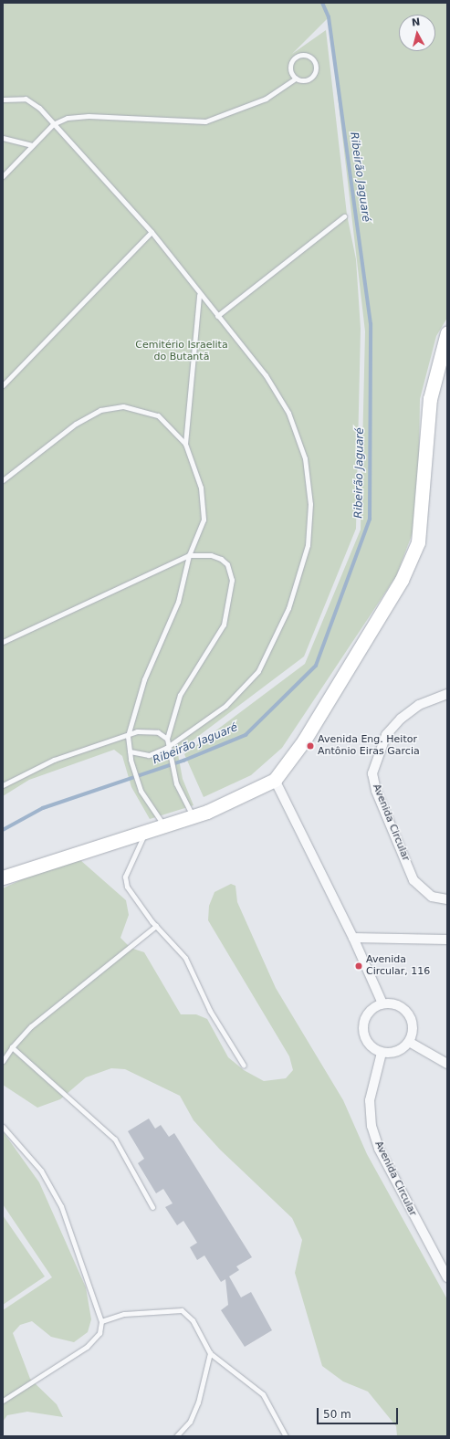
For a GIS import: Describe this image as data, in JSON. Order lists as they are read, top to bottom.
{
  "streets": {
    "street": ["Avenida Circular"]
  },
  "water": ["Ribeirão Jaguaré"],
  "parks": ["Cemitério Israelita do Butantã"],
  "places": ["Avenida Eng. Heitor Antônio Eiras Garcia", "Avenida Circular, 116"],
  "scale_bar": "50 m",
  "north": "top"
}
